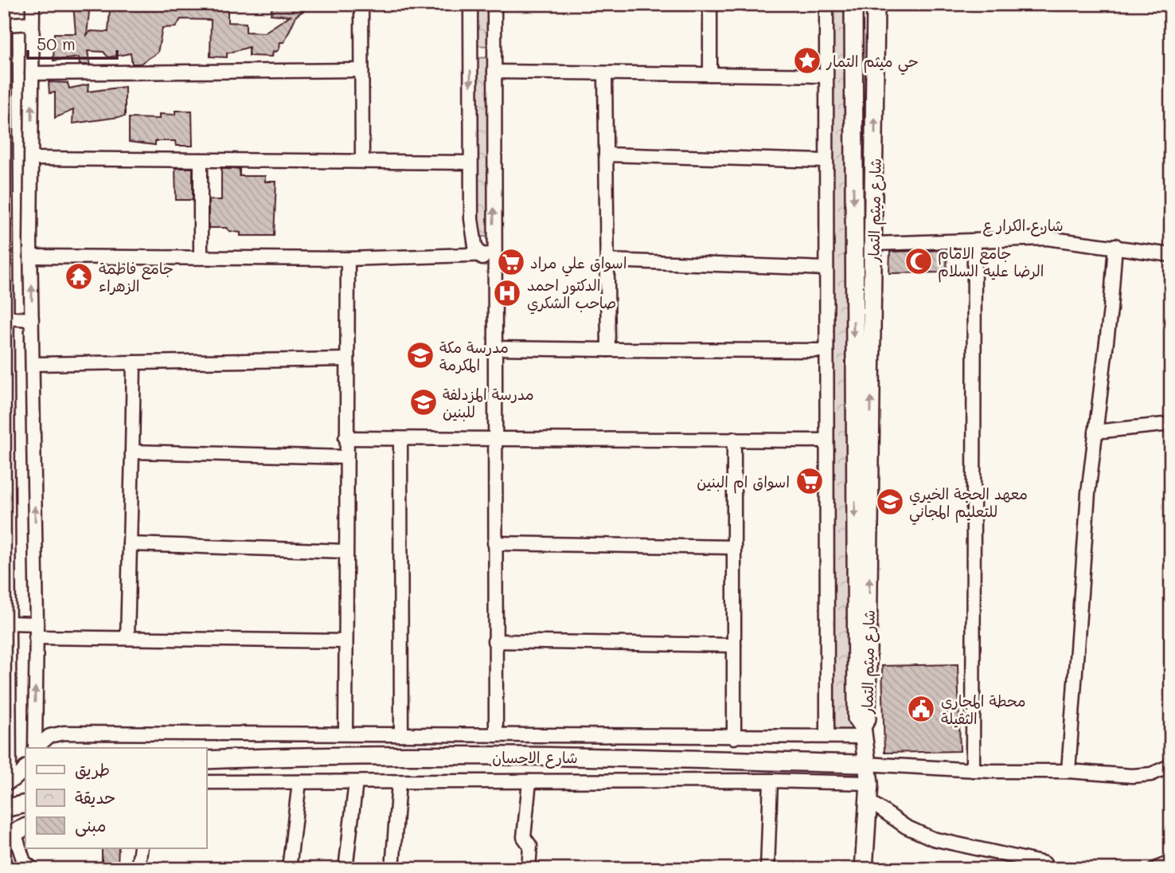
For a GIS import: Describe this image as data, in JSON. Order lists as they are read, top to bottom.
{
  "streets": {
    "street": ["شارع ميثم التمار", "شارع الكرار ع", "شارع الاحسان"]
  },
  "crossings": [
    ["شارع ميثم التمار", "شارع الكرار ع"]
  ],
  "places": {
    "place": ["حي ميثم التمار"],
    "mosque": ["جامع الامام الرضا عليه السلام"],
    "supermarket": ["اسواق علي مراد", "اسواق ام البنين"],
    "temple": ["جامع فاطمة الزهراء"],
    "hospital": ["الدكتور احمد صاحب الشكري"],
    "school or university": ["مدرسة مكة المكرمة", "مدرسة المزدلفة للبنين", "معهد الحجة الخيري للتعليم المجاني"],
    "public building": ["محطة المجاري الثقيلة"]
  },
  "legend": ["طريق", "حديقة", "مبنى"],
  "scale_bar": "50 m"
}
